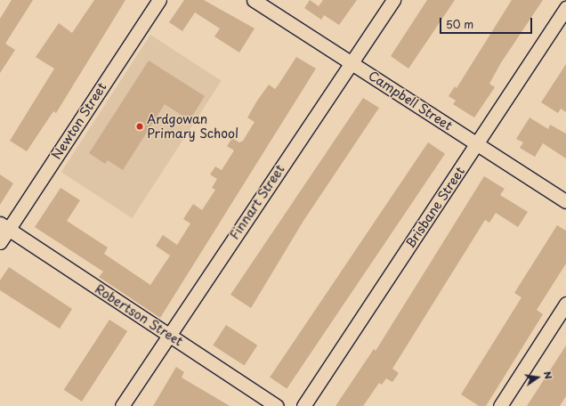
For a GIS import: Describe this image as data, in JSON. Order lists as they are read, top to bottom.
{
  "streets": {
    "street": [
      "Campbell Street",
      "Newton Street",
      "Finnart Street",
      "Brisbane Street",
      "Robertson Street"
    ]
  },
  "crossings": [
    ["Campbell Street", "Finnart Street"],
    ["Campbell Street", "Brisbane Street"],
    ["Newton Street", "Robertson Street"],
    ["Finnart Street", "Robertson Street"]
  ],
  "places": ["Ardgowan Primary School"],
  "scale_bar": "50 m",
  "north": "right"
}
